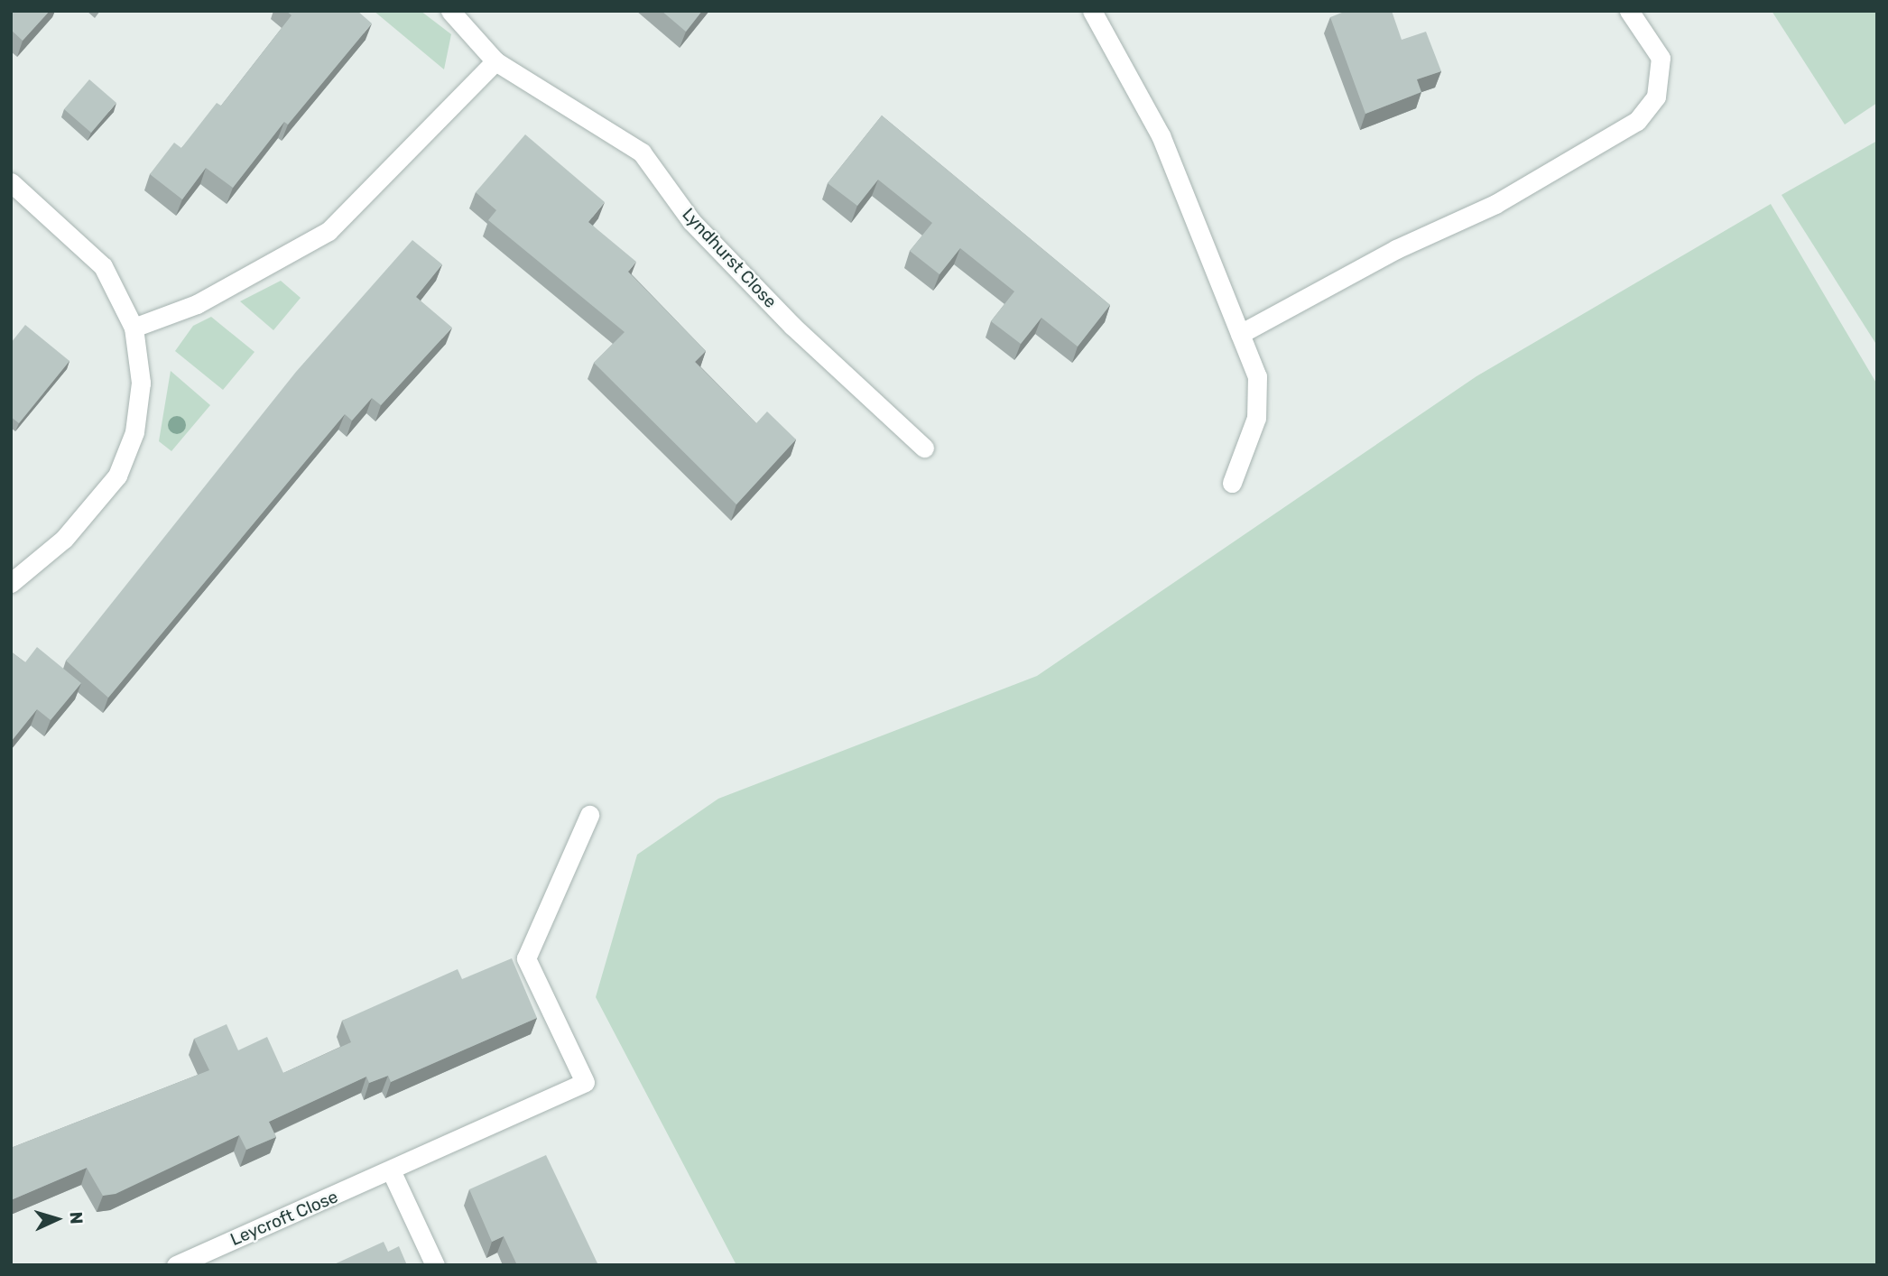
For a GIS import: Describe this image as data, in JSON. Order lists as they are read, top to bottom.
{
  "streets": {
    "street": ["Lyndhurst Close", "Leycroft Close"]
  },
  "north": "right"
}
